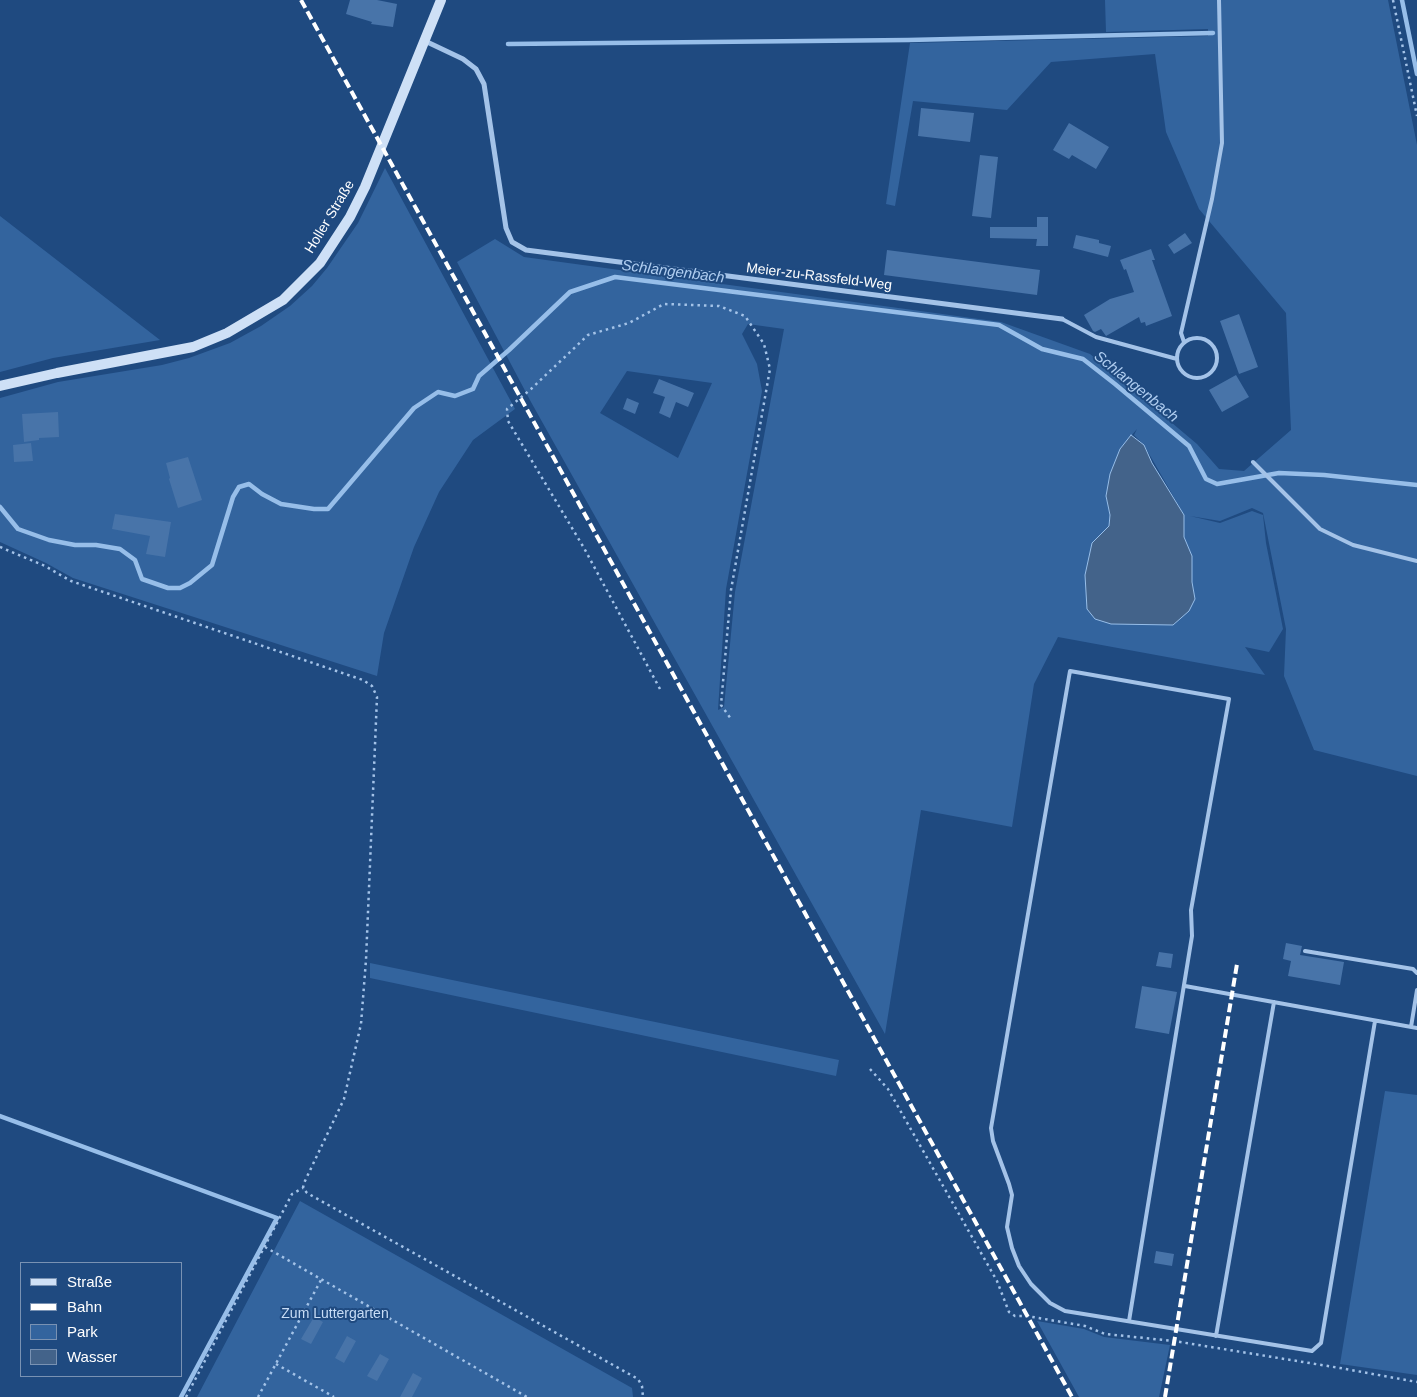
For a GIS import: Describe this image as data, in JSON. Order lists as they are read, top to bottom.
{
  "streets": {
    "street": ["Holler Straße", "Meier-zu-Rassfeld-Weg"]
  },
  "crossings": [
    ["Holler Straße", "Meier-zu-Rassfeld-Weg"]
  ],
  "water": ["Schlangenbach"],
  "parks": ["Zum Luttergarten"],
  "legend": [
    "Straße",
    "Bahn",
    "Park",
    "Wasser"
  ]
}
